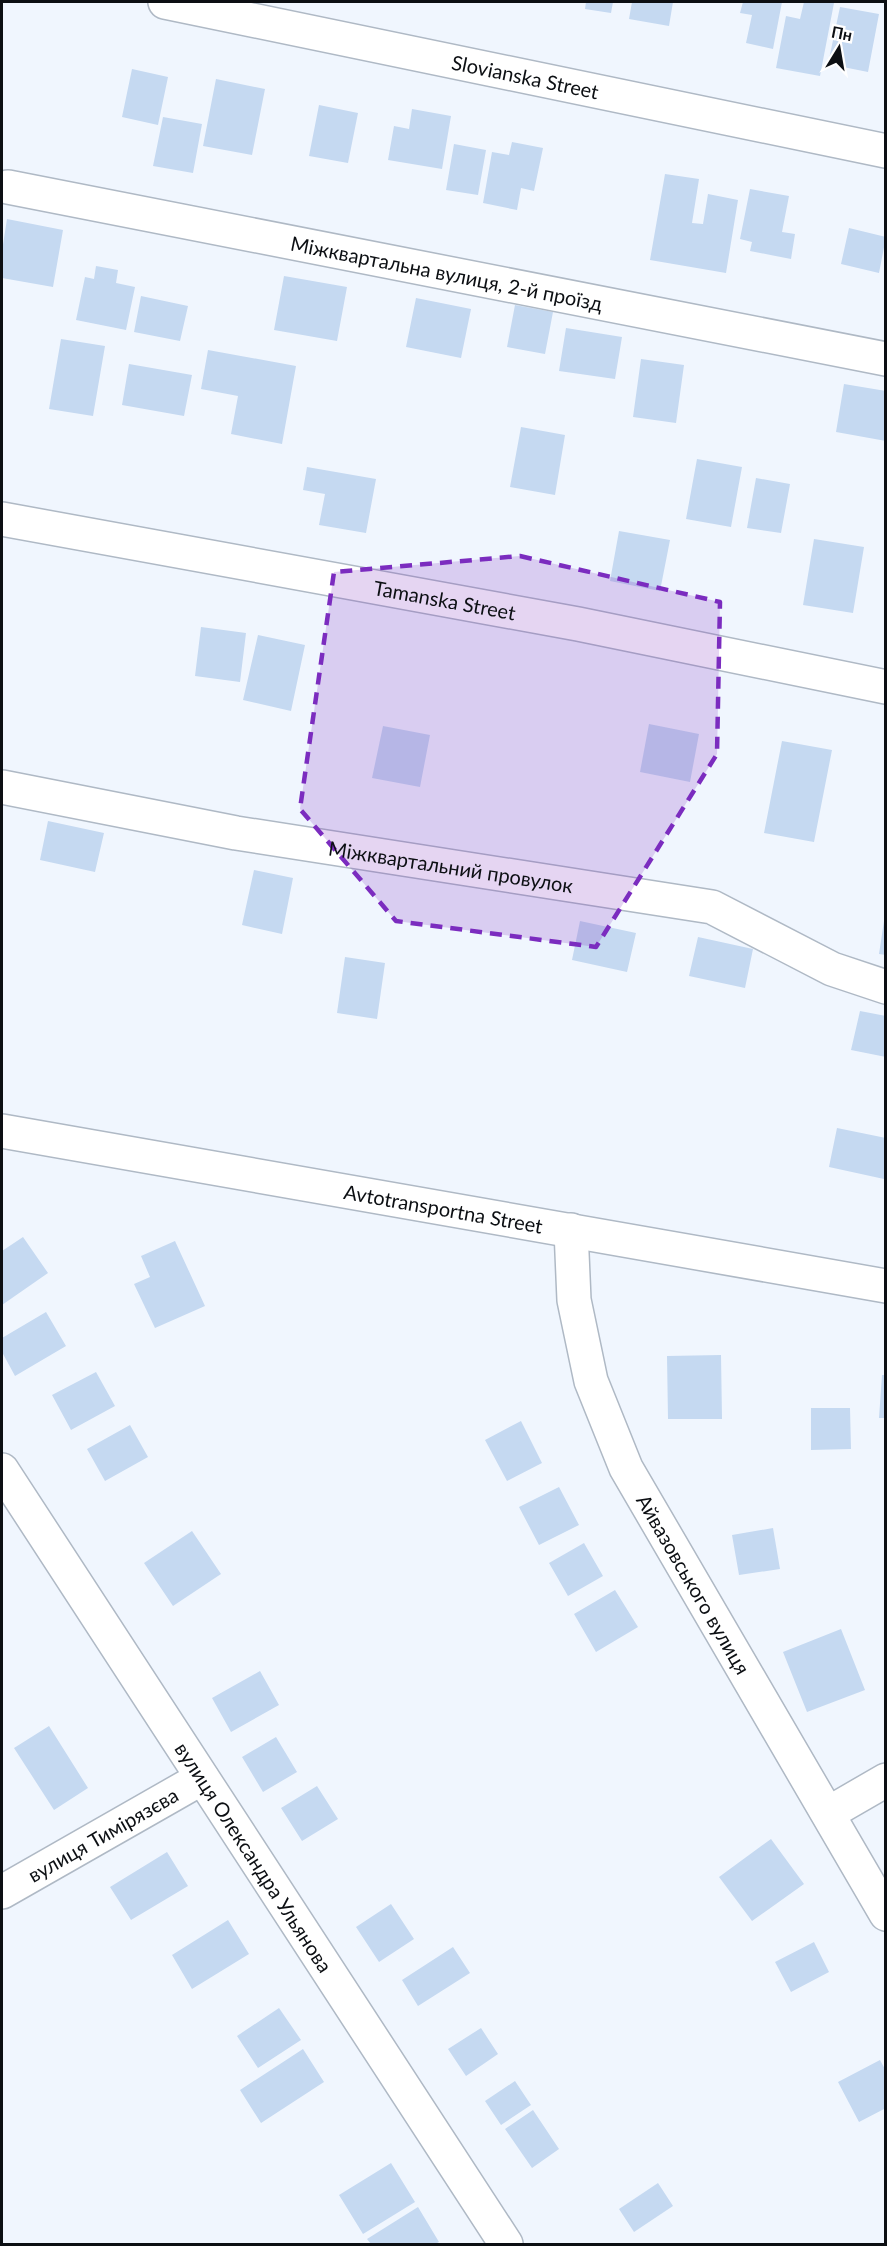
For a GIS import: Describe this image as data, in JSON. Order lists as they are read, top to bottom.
{
  "streets": {
    "street": [
      "Slovianska Street",
      "Міжквартальна вулиця, 2-й проїзд",
      "Tamanska Street",
      "Міжквартальний провулок",
      "Avtotransportna Street",
      "Айвазовського вулиця",
      "вулиця Тимірязєва",
      "вулиця Олександра Ульянова"
    ]
  },
  "crossings": [
    ["Avtotransportna Street", "Айвазовського вулиця"],
    ["вулиця Тимірязєва", "вулиця Олександра Ульянова"]
  ],
  "north": "top"
}
